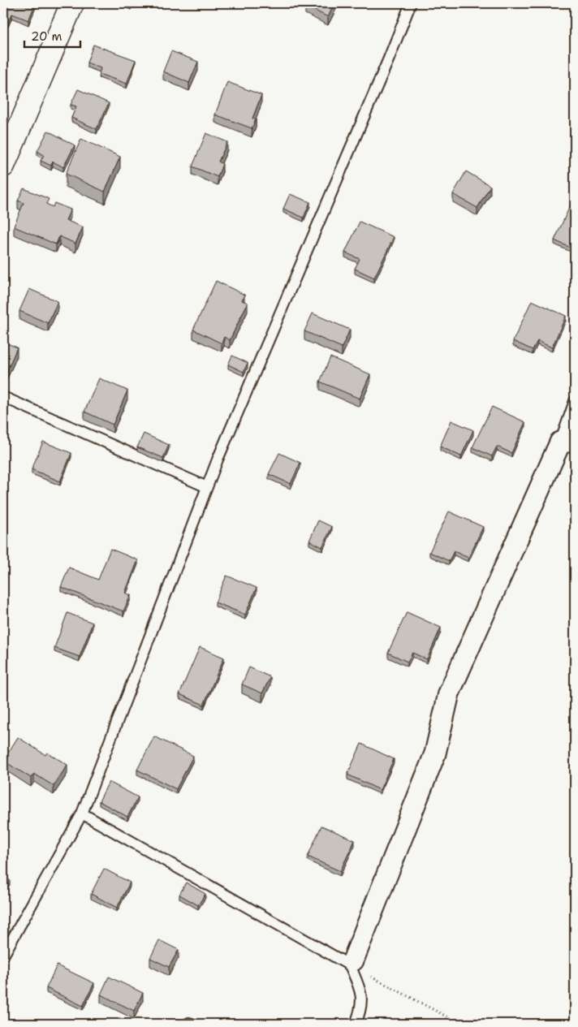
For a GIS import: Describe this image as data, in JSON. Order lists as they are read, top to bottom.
{
  "scale_bar": "20 m"
}
